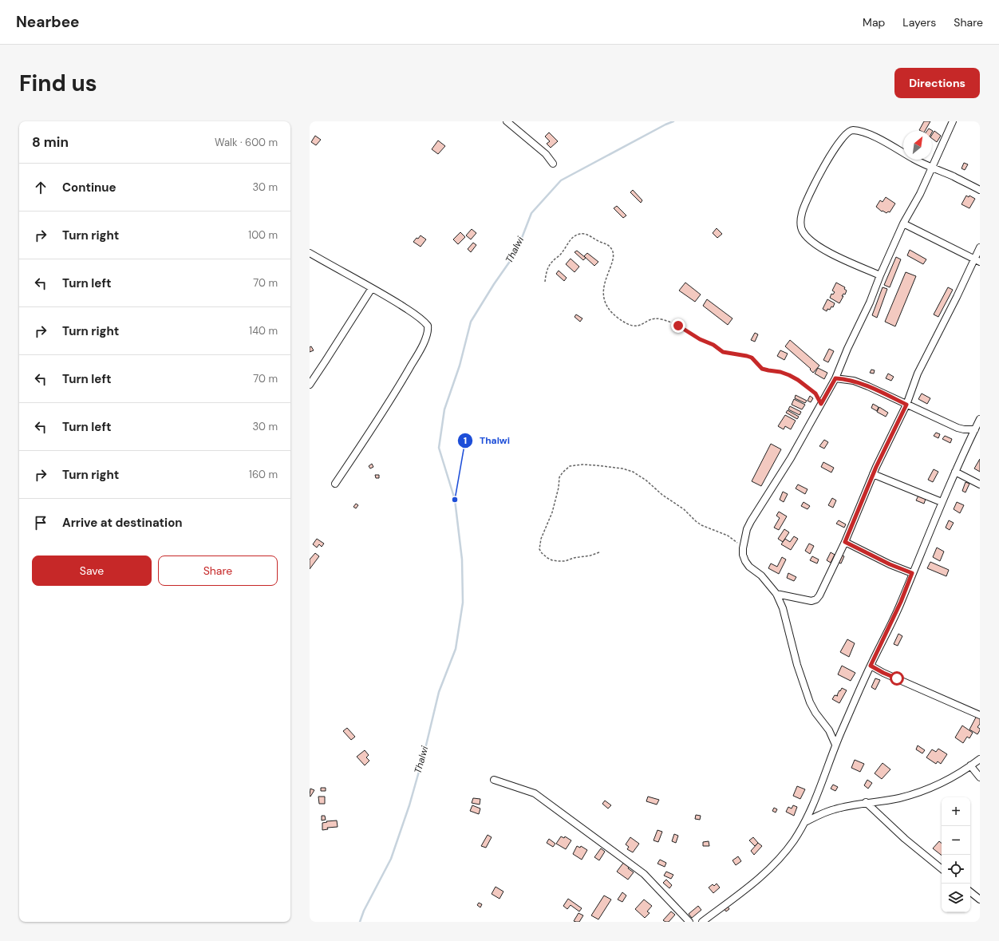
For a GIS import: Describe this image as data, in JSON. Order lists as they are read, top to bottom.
{
  "water": ["Thalwi"],
  "places": ["Thalwi"],
  "north": "top right",
  "page": {
    "header": "Nearbee",
    "nav": ["Map", "Layers", "Share"],
    "buttons": [
      "Directions",
      ["Save", "Share"]
    ],
    "title": "Find us",
    "heading": ["8 min", "Walk · 600 m"],
    "list": [
      ["Continue", "30 m"],
      ["Turn right", "100 m"],
      ["Turn left", "70 m"],
      ["Turn right", "140 m"],
      ["Turn left", "70 m"],
      ["Turn left", "30 m"],
      ["Turn right", "160 m"],
      "Arrive at destination"
    ],
    "map_buttons": ["+", "−"]
  }
}
